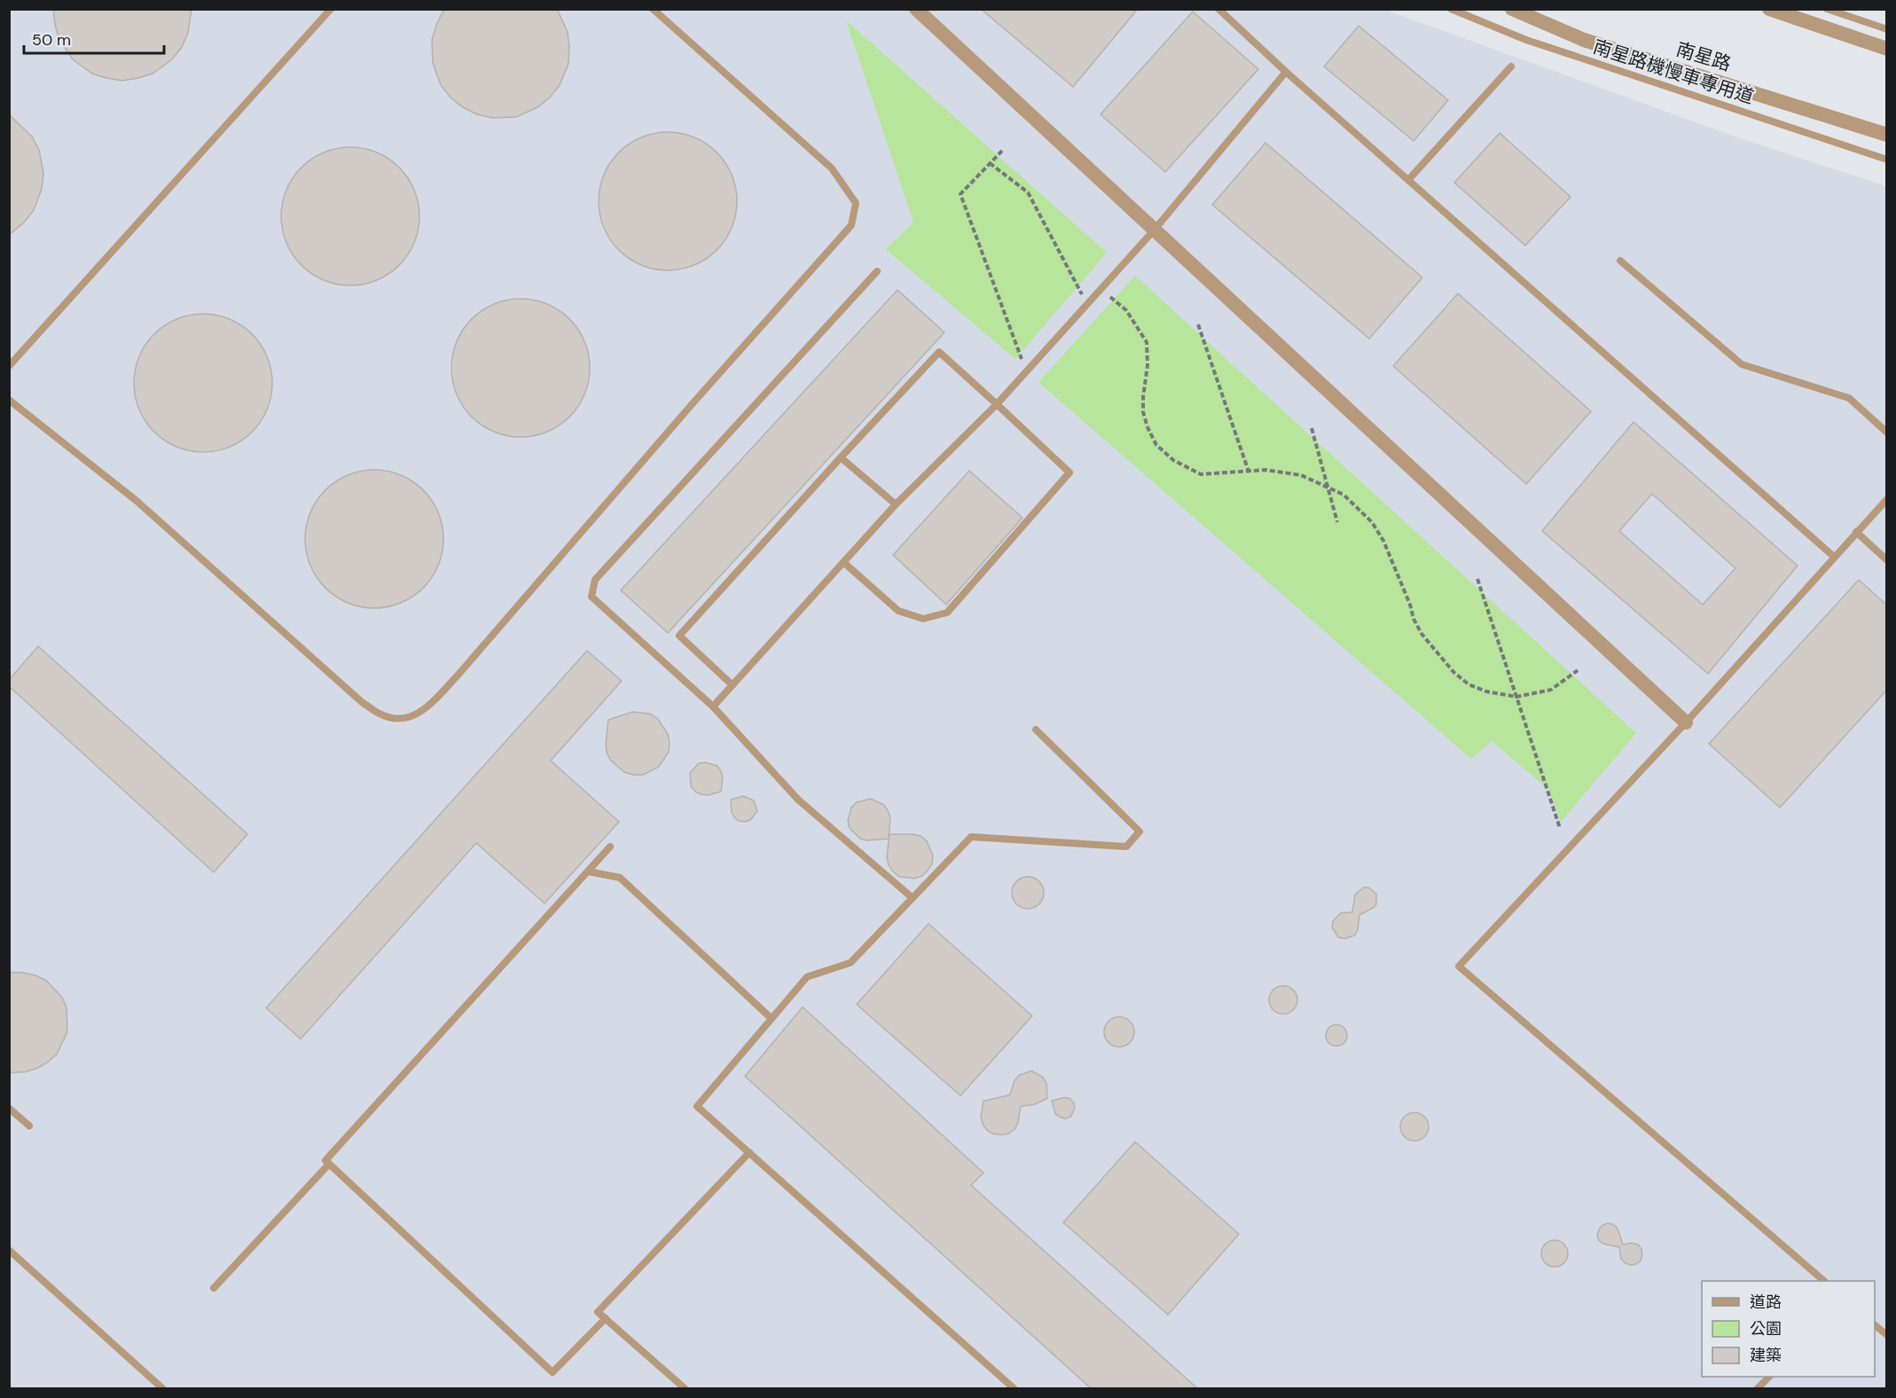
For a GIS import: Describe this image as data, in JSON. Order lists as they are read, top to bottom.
{
  "streets": {
    "street": ["南星路"],
    "lane": ["南星路機慢車專用道"]
  },
  "legend": ["道路", "公園", "建築"],
  "scale_bar": "50 m"
}
